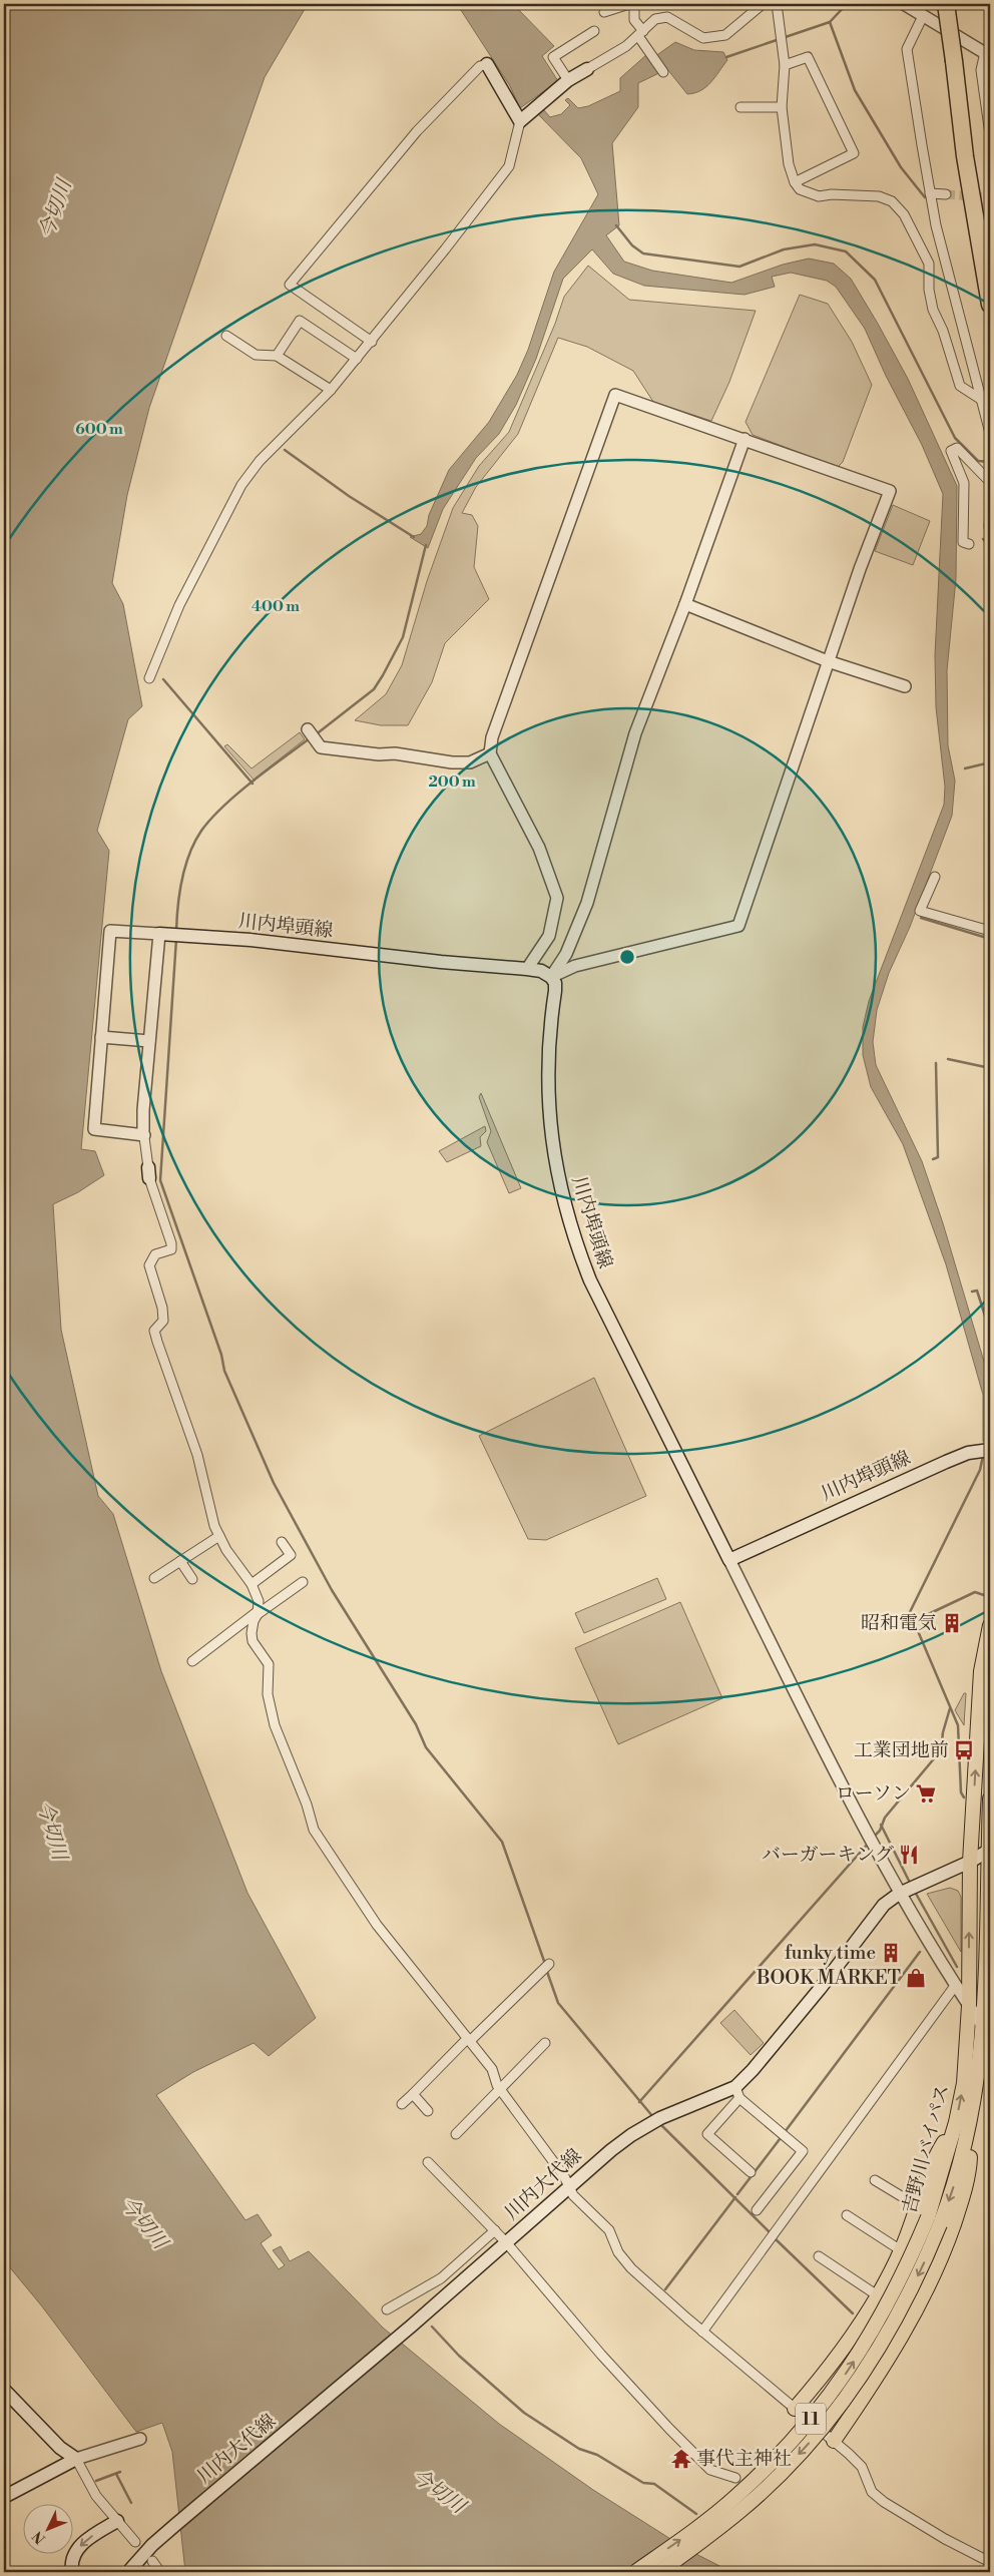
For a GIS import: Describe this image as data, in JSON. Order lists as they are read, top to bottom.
{
  "streets": {
    "highway": ["吉野川バイパス", "11"],
    "main road": ["川内埠頭線", "川内大代線"]
  },
  "crossings": [
    ["吉野川バイパス", "川内大代線"],
    ["吉野川バイパス", "11"]
  ],
  "water": ["今切川"],
  "places": {
    "building": ["昭和電気", "funky time"],
    "bus stop": ["工業団地前"],
    "supermarket": ["ローソン"],
    "restaurant": ["バーガーキング"],
    "shop": ["BOOK MARKET"],
    "temple": ["事代主神社"]
  },
  "north": "bottom left",
  "rings": ["600 m", "400 m", "200 m"]
}
